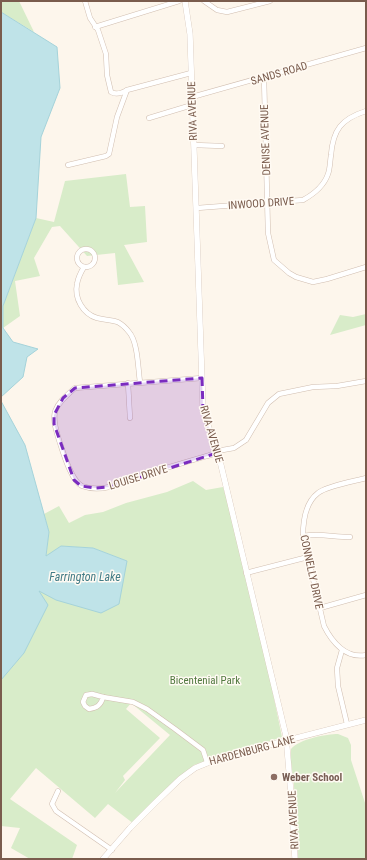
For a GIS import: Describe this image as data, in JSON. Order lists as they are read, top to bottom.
{
  "streets": {
    "street": [
      "SANDS ROAD",
      "RIVA AVENUE",
      "DENISE AVENUE",
      "INWOOD DRIVE",
      "LOUISE DRIVE",
      "CONNELLY DRIVE",
      "HARDENBURG LANE"
    ]
  },
  "crossings": [
    ["SANDS ROAD", "RIVA AVENUE"],
    ["SANDS ROAD", "DENISE AVENUE"],
    ["RIVA AVENUE", "INWOOD DRIVE"],
    ["RIVA AVENUE", "LOUISE DRIVE"],
    ["RIVA AVENUE", "HARDENBURG LANE"],
    ["DENISE AVENUE", "INWOOD DRIVE"]
  ],
  "water": ["Farrington Lake"],
  "parks": ["Bicentenial Park"],
  "places": ["Weber School"]
}
